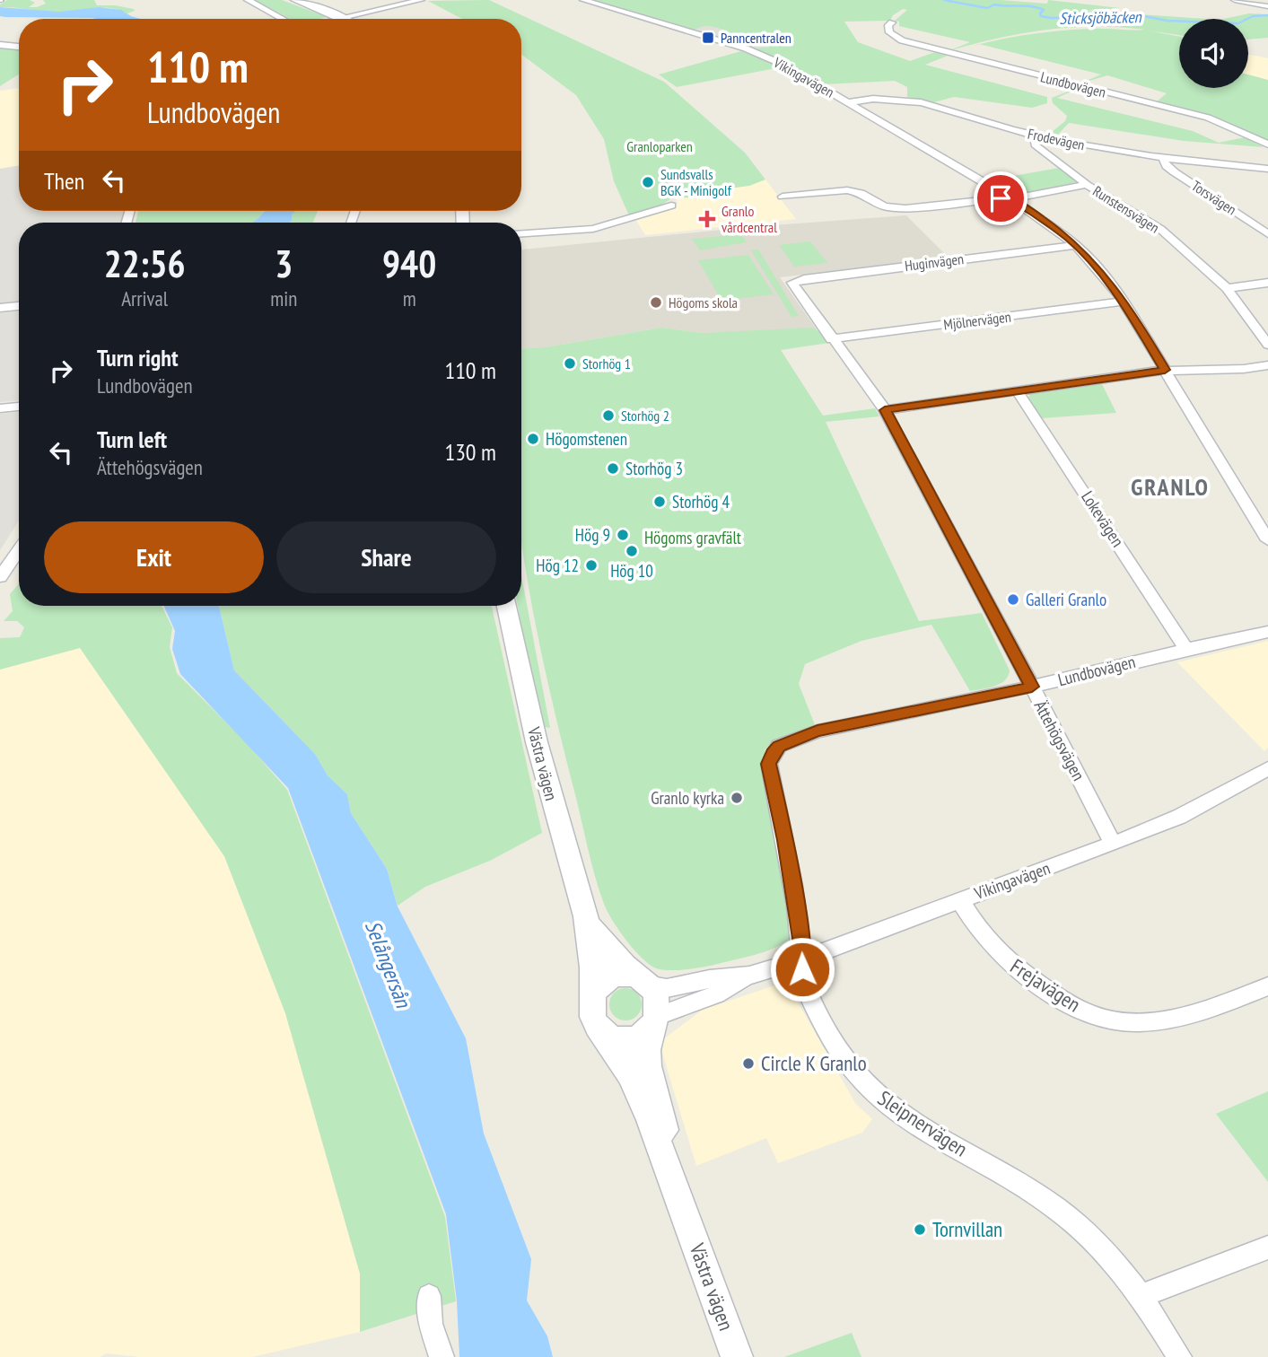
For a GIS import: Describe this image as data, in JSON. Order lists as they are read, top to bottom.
{
  "streets": {
    "street": [
      "Vikingavägen",
      "Lundbovägen",
      "Frodevägen",
      "Torsvägen",
      "Runstensvägen",
      "Huginvägen",
      "Mjölnervägen",
      "Lokevägen",
      "Ättehögsvägen",
      "Västra vägen",
      "Frejavägen",
      "Sleipnervägen"
    ]
  },
  "crossings": [
    ["Vikingavägen", "Frodevägen"],
    ["Vikingavägen", "Huginvägen"],
    ["Vikingavägen", "Mjölnervägen"],
    ["Vikingavägen", "Ättehögsvägen"],
    ["Vikingavägen", "Västra vägen"],
    ["Vikingavägen", "Frejavägen"],
    ["Vikingavägen", "Sleipnervägen"],
    ["Lundbovägen", "Lokevägen"],
    ["Lundbovägen", "Ättehögsvägen"],
    ["Lundbovägen", "Sleipnervägen"],
    ["Frodevägen", "Torsvägen"],
    ["Frodevägen", "Runstensvägen"],
    ["Huginvägen", "Ättehögsvägen"],
    ["Mjölnervägen", "Ättehögsvägen"]
  ],
  "districts": ["GRANLO"],
  "water": ["Sticksjöbäcken", "Selångersån"],
  "parks": ["Granloparken", "Högoms gravfält"],
  "places": {
    "transit": ["Panncentralen"],
    "other": [
      "Sundsvalls BGK - Minigolf",
      "Högoms skola",
      "Storhög 1",
      "Storhög 2",
      "Högomstenen",
      "Storhög 3",
      "Storhög 4",
      "Hög 9",
      "Hög 10",
      "Hög 12",
      "Galleri Granlo",
      "Granlo kyrka",
      "Circle K Granlo",
      "Tornvillan"
    ],
    "health": ["Granlo vårdcentral"]
  },
  "page": {
    "turn": ["110 m", "Lundbovägen"],
    "then": "Then",
    "eta": [
      "22:56",
      "Arrival",
      "3",
      "min",
      "940",
      "m"
    ],
    "list": [
      {
        "name": "Turn right",
        "note": "Lundbovägen",
        "value": "110 m"
      },
      {
        "name": "Turn left",
        "note": "Ättehögsvägen",
        "value": "130 m"
      }
    ],
    "buttons": ["Exit", "Share"]
  }
}
